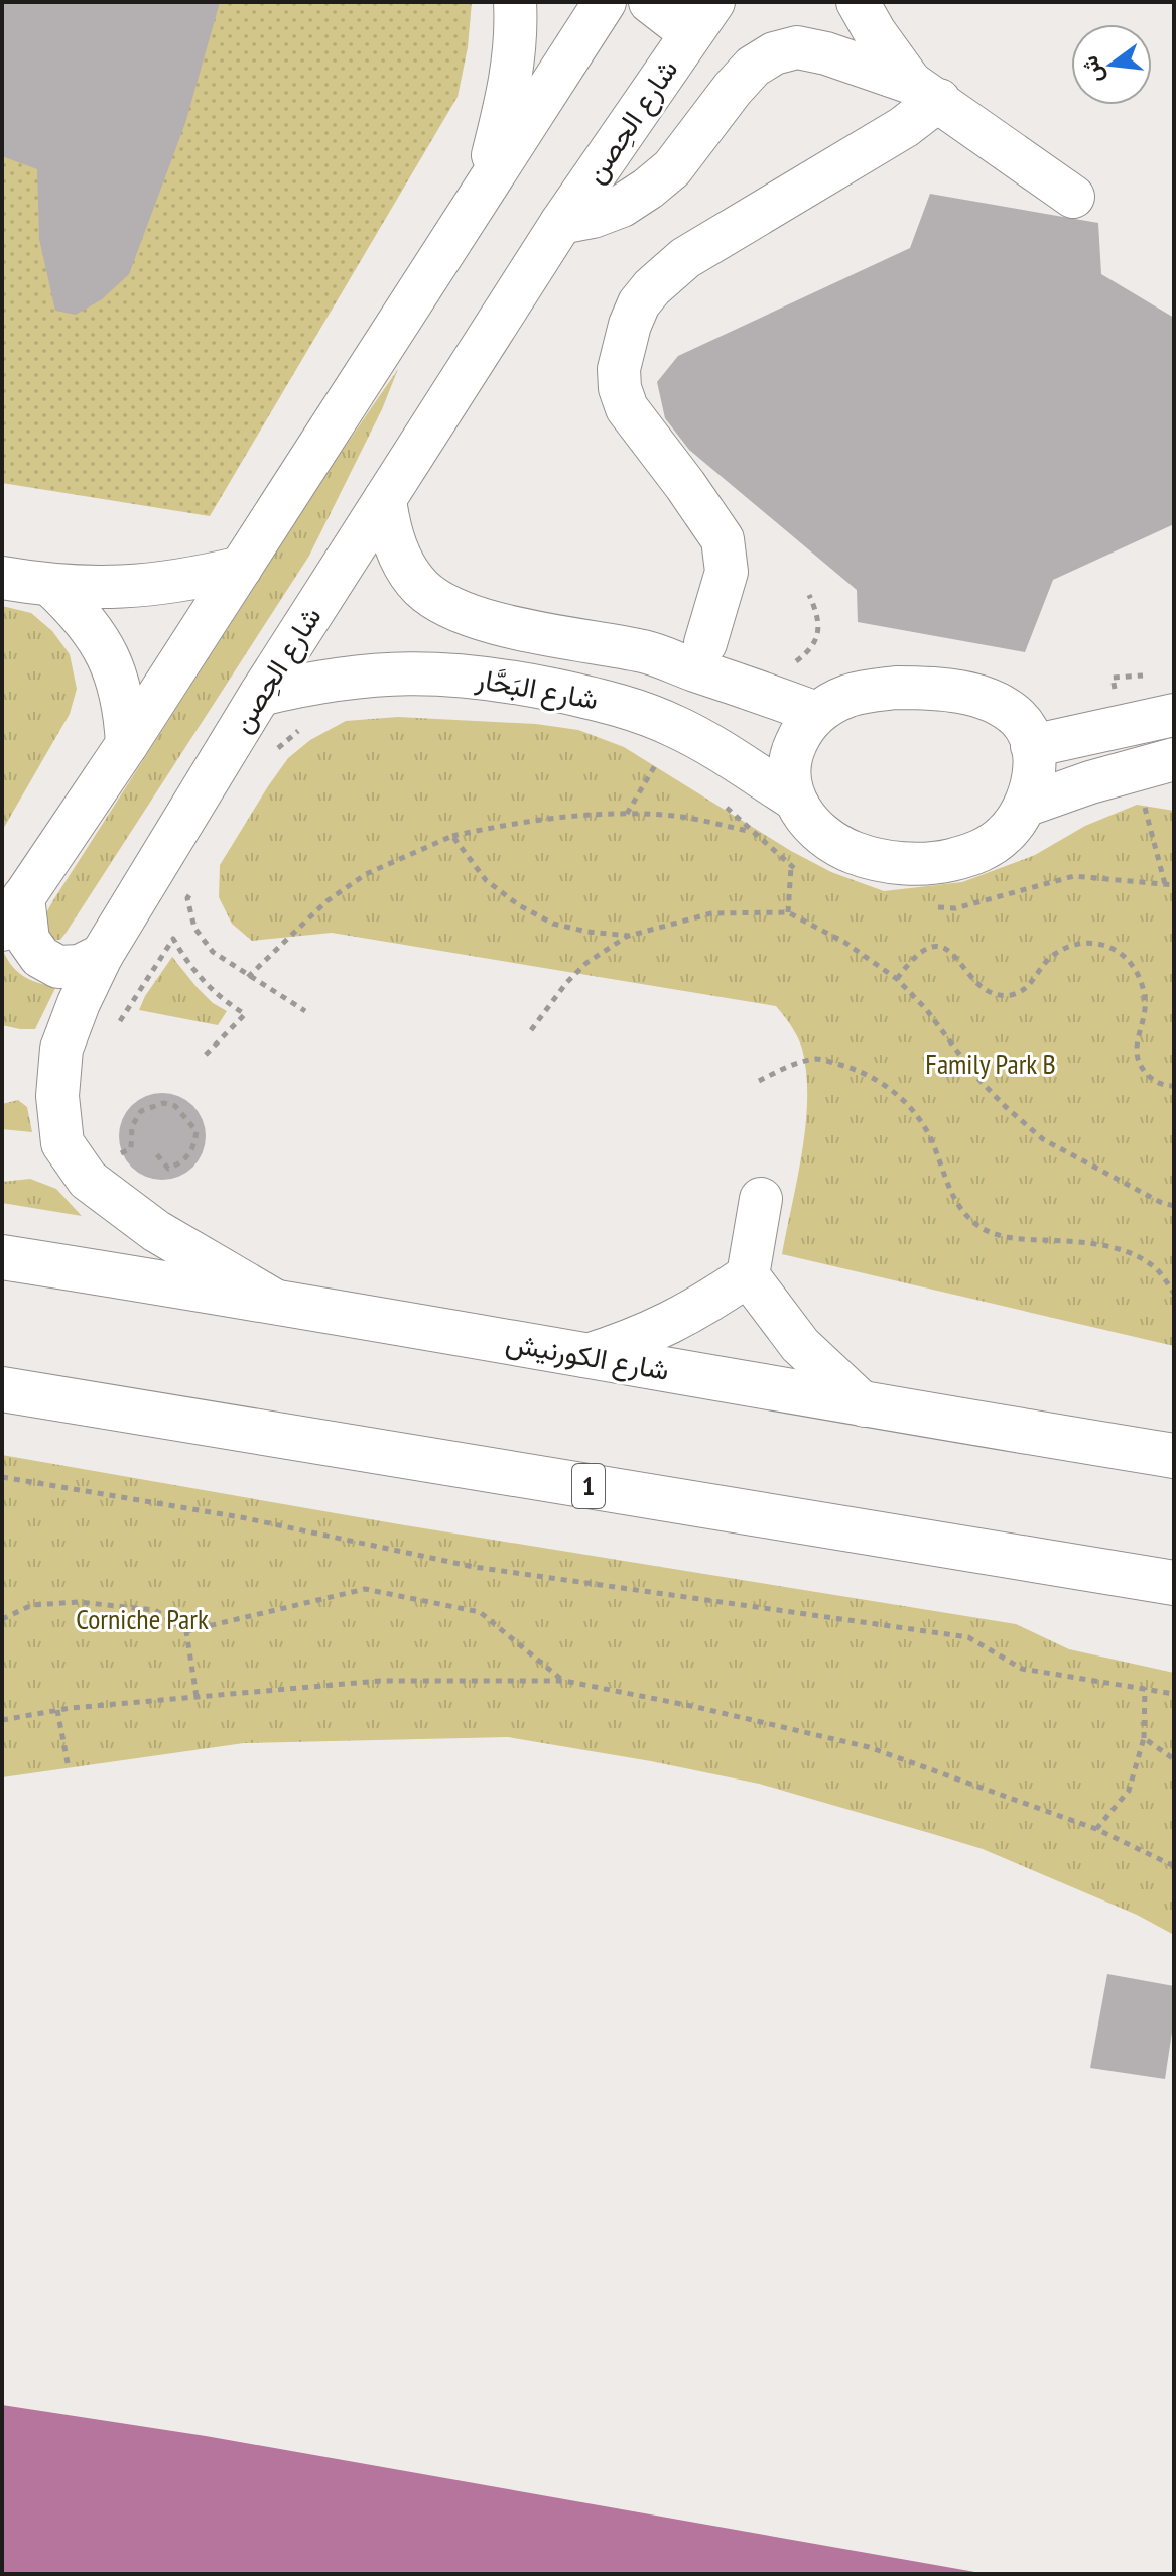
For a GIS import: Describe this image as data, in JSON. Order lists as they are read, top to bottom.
{
  "streets": {
    "highway": ["شارع الكورنيش", "1"],
    "street": ["شارع الحِصن", "شارع البَحَّار"]
  },
  "crossings": [
    ["شارع الحِصن", "شارع البَحَّار"],
    ["شارع الحِصن", "شارع الكورنيش"]
  ],
  "parks": ["Family Park B", "Corniche Park"],
  "north": "left"
}
